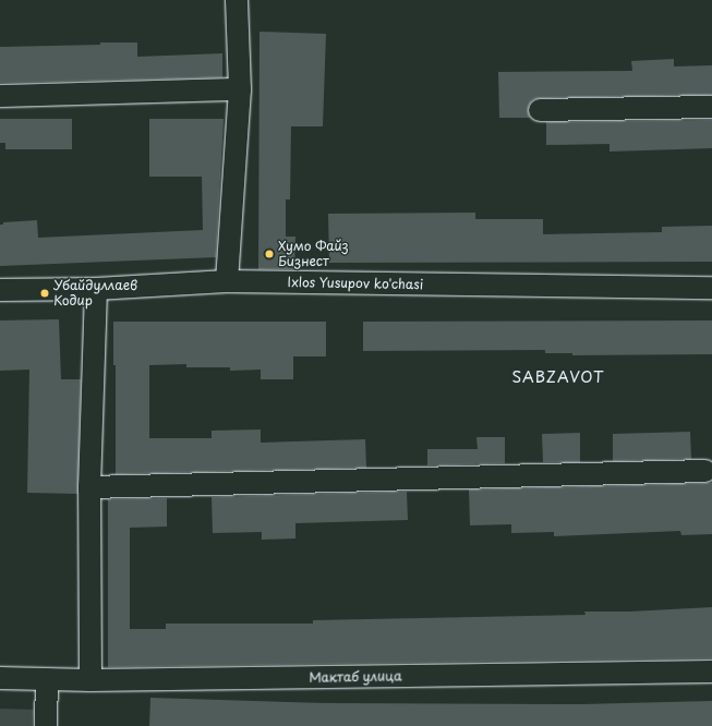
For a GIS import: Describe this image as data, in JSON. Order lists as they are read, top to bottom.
{
  "streets": {
    "street": ["Ixlos Yusupov ko'chasi", "Мактаб улица"]
  },
  "districts": ["SABZAVOT"],
  "places": ["Хумо Файз Бизнест", "Убайдуллаев Кодир"]
}
